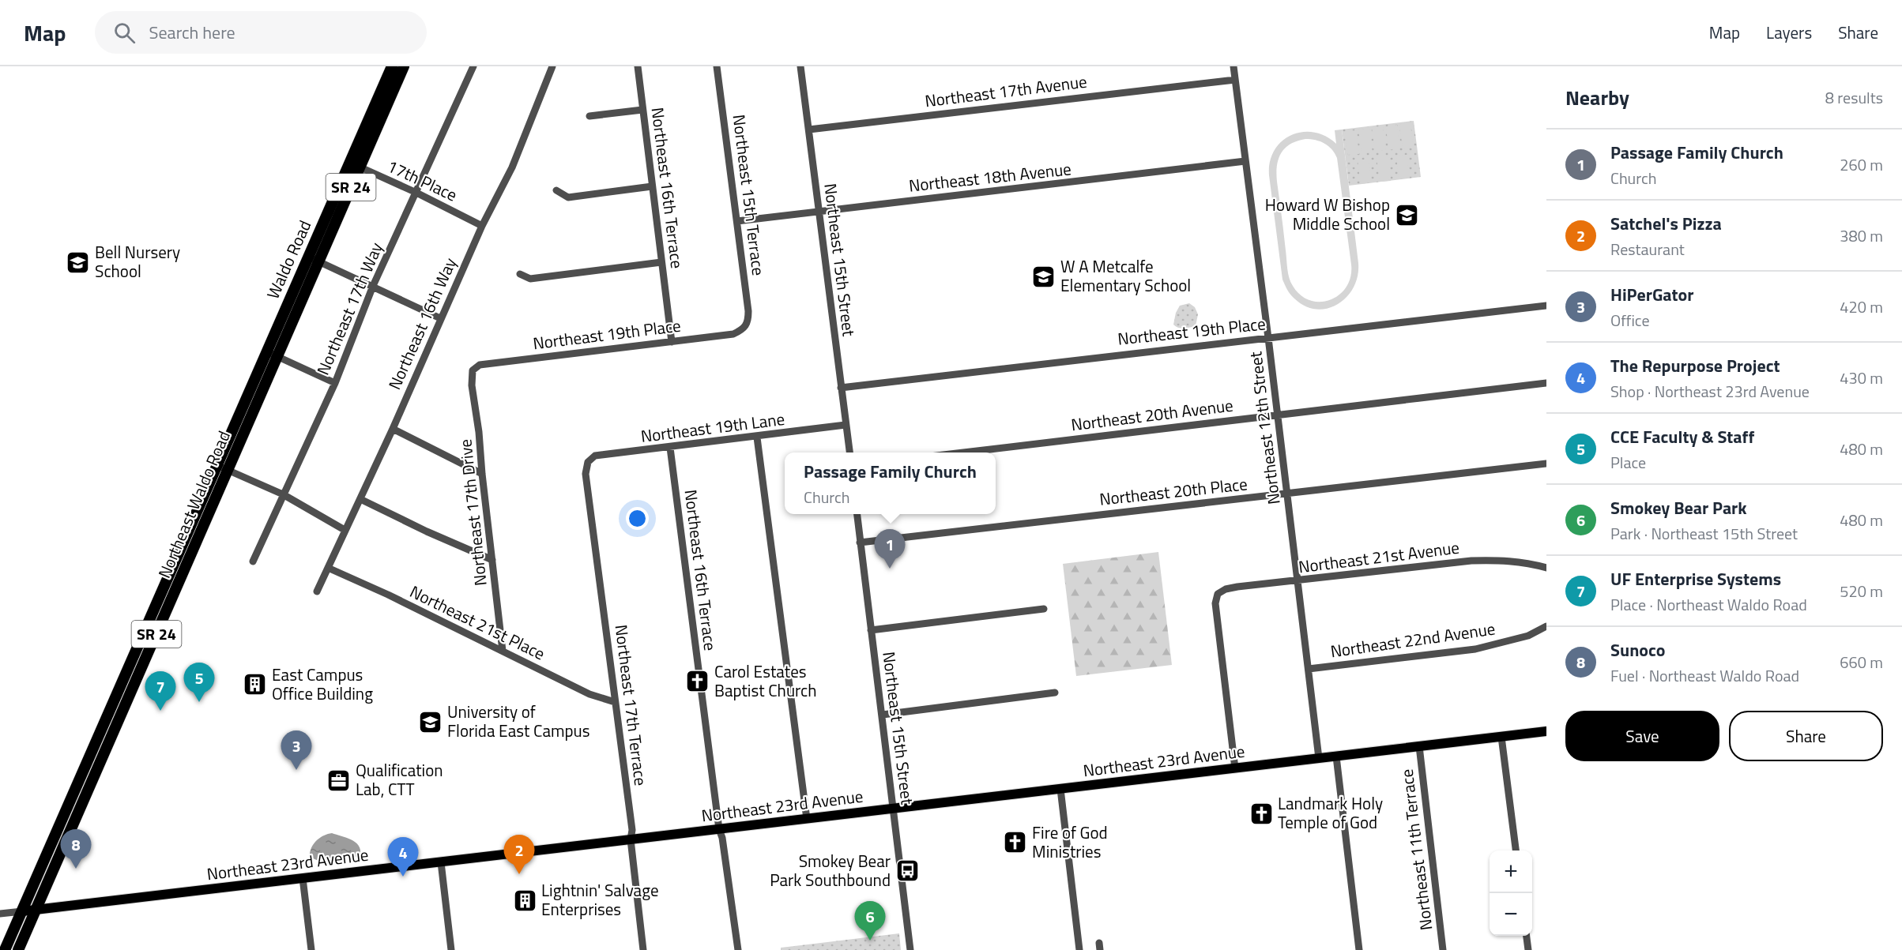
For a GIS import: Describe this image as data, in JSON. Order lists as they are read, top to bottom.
{
  "streets": {
    "highway": ["SR 24", "Waldo Road", "Northeast Waldo Road"],
    "main road": ["Northeast 23rd Avenue"],
    "street": [
      "Northeast 17th Avenue",
      "Northeast 18th Avenue",
      "17th Place",
      "Northeast 16th Terrace",
      "Northeast 15th Terrace",
      "Northeast 15th Street",
      "Northeast 17th Way",
      "Northeast 16th Way",
      "Northeast 19th Place",
      "Northeast 20th Avenue",
      "Northeast 19th Lane",
      "Northeast 12th Street",
      "Northeast 20th Place",
      "Northeast 17th Drive",
      "Northeast 21st Avenue",
      "Northeast 21st Place",
      "Northeast 22nd Avenue",
      "Northeast 17th Terrace",
      "Northeast 11th Terrace"
    ]
  },
  "crossings": [
    ["Northeast 17th Avenue", "Northeast 15th Street"],
    ["Northeast 17th Avenue", "Northeast 12th Street"],
    ["Northeast 18th Avenue", "Northeast 15th Terrace"],
    ["Northeast 18th Avenue", "Northeast 15th Street"],
    ["Northeast 18th Avenue", "Northeast 12th Street"],
    ["17th Place", "SR 24"],
    ["17th Place", "Waldo Road"],
    ["17th Place", "Northeast 17th Way"],
    ["17th Place", "Northeast 16th Way"],
    ["SR 24", "Waldo Road"],
    ["SR 24", "Northeast Waldo Road"],
    ["SR 24", "Northeast 23rd Avenue"],
    ["Northeast 16th Terrace", "Northeast 19th Place"],
    ["Northeast 16th Terrace", "Northeast 19th Lane"],
    ["Northeast 16th Terrace", "Northeast 23rd Avenue"],
    ["Northeast 15th Terrace", "Northeast 19th Place"],
    ["Waldo Road", "Northeast Waldo Road"],
    ["Northeast 15th Street", "Northeast 19th Place"],
    ["Northeast 15th Street", "Northeast 19th Lane"],
    ["Northeast 15th Street", "Northeast 20th Place"],
    ["Northeast 15th Street", "Northeast 23rd Avenue"],
    ["Northeast 16th Way", "Northeast 21st Place"],
    ["Northeast 19th Place", "Northeast 12th Street"],
    ["Northeast 19th Place", "Northeast 17th Drive"],
    ["Northeast 20th Avenue", "Northeast 12th Street"],
    ["Northeast 19th Lane", "Northeast 17th Terrace"],
    ["Northeast 12th Street", "Northeast 20th Place"],
    ["Northeast 12th Street", "Northeast 21st Avenue"],
    ["Northeast 12th Street", "Northeast 22nd Avenue"],
    ["Northeast 12th Street", "Northeast 23rd Avenue"],
    ["Northeast Waldo Road", "Northeast 23rd Avenue"],
    ["Northeast 17th Drive", "Northeast 21st Place"],
    ["Northeast 21st Avenue", "Northeast 23rd Avenue"],
    ["Northeast 21st Place", "Northeast 17th Terrace"],
    ["Northeast 17th Terrace", "Northeast 23rd Avenue"],
    ["Northeast 23rd Avenue", "Northeast 11th Terrace"]
  ],
  "places": {
    "school or university": [
      "Howard W Bishop Middle School",
      "Bell Nursery School",
      "W A Metcalfe Elementary School",
      "University of Florida East Campus"
    ],
    "church": ["Carol Estates Baptist Church", "Landmark Holy Temple of God", "Fire of God Ministries"],
    "building": ["East Campus Office Building", "Lightnin' Salvage Enterprises"],
    "office": ["Qualification Lab, CTT"],
    "bus stop": ["Smokey Bear Park Southbound"]
  },
  "page": {
    "header": "Map",
    "search": "Search here",
    "nav": ["Map", "Layers", "Share"],
    "heading": ["Nearby", "8 results"],
    "list": [
      {
        "mark": "1",
        "name": "Passage Family Church",
        "note": "Church",
        "value": "260 m"
      },
      {
        "mark": "2",
        "name": "Satchel's Pizza",
        "note": "Restaurant",
        "value": "380 m"
      },
      {
        "mark": "3",
        "name": "HiPerGator",
        "note": "Office",
        "value": "420 m"
      },
      {
        "mark": "4",
        "name": "The Repurpose Project",
        "note": "Shop · Northeast 23rd Avenue",
        "value": "430 m"
      },
      {
        "mark": "5",
        "name": "CCE Faculty & Staff",
        "note": "Place",
        "value": "480 m"
      },
      {
        "mark": "6",
        "name": "Smokey Bear Park",
        "note": "Park · Northeast 15th Street",
        "value": "480 m"
      },
      {
        "mark": "7",
        "name": "UF Enterprise Systems",
        "note": "Place · Northeast Waldo Road",
        "value": "520 m"
      },
      {
        "mark": "8",
        "name": "Sunoco",
        "note": "Fuel · Northeast Waldo Road",
        "value": "660 m"
      }
    ],
    "popup": ["Passage Family Church", "Church"],
    "pins": [
      "1",
      "5",
      "7",
      "3",
      "8",
      "2",
      "4",
      "6"
    ],
    "buttons": ["Save", "Share"],
    "map_buttons": ["+", "−"]
  }
}
